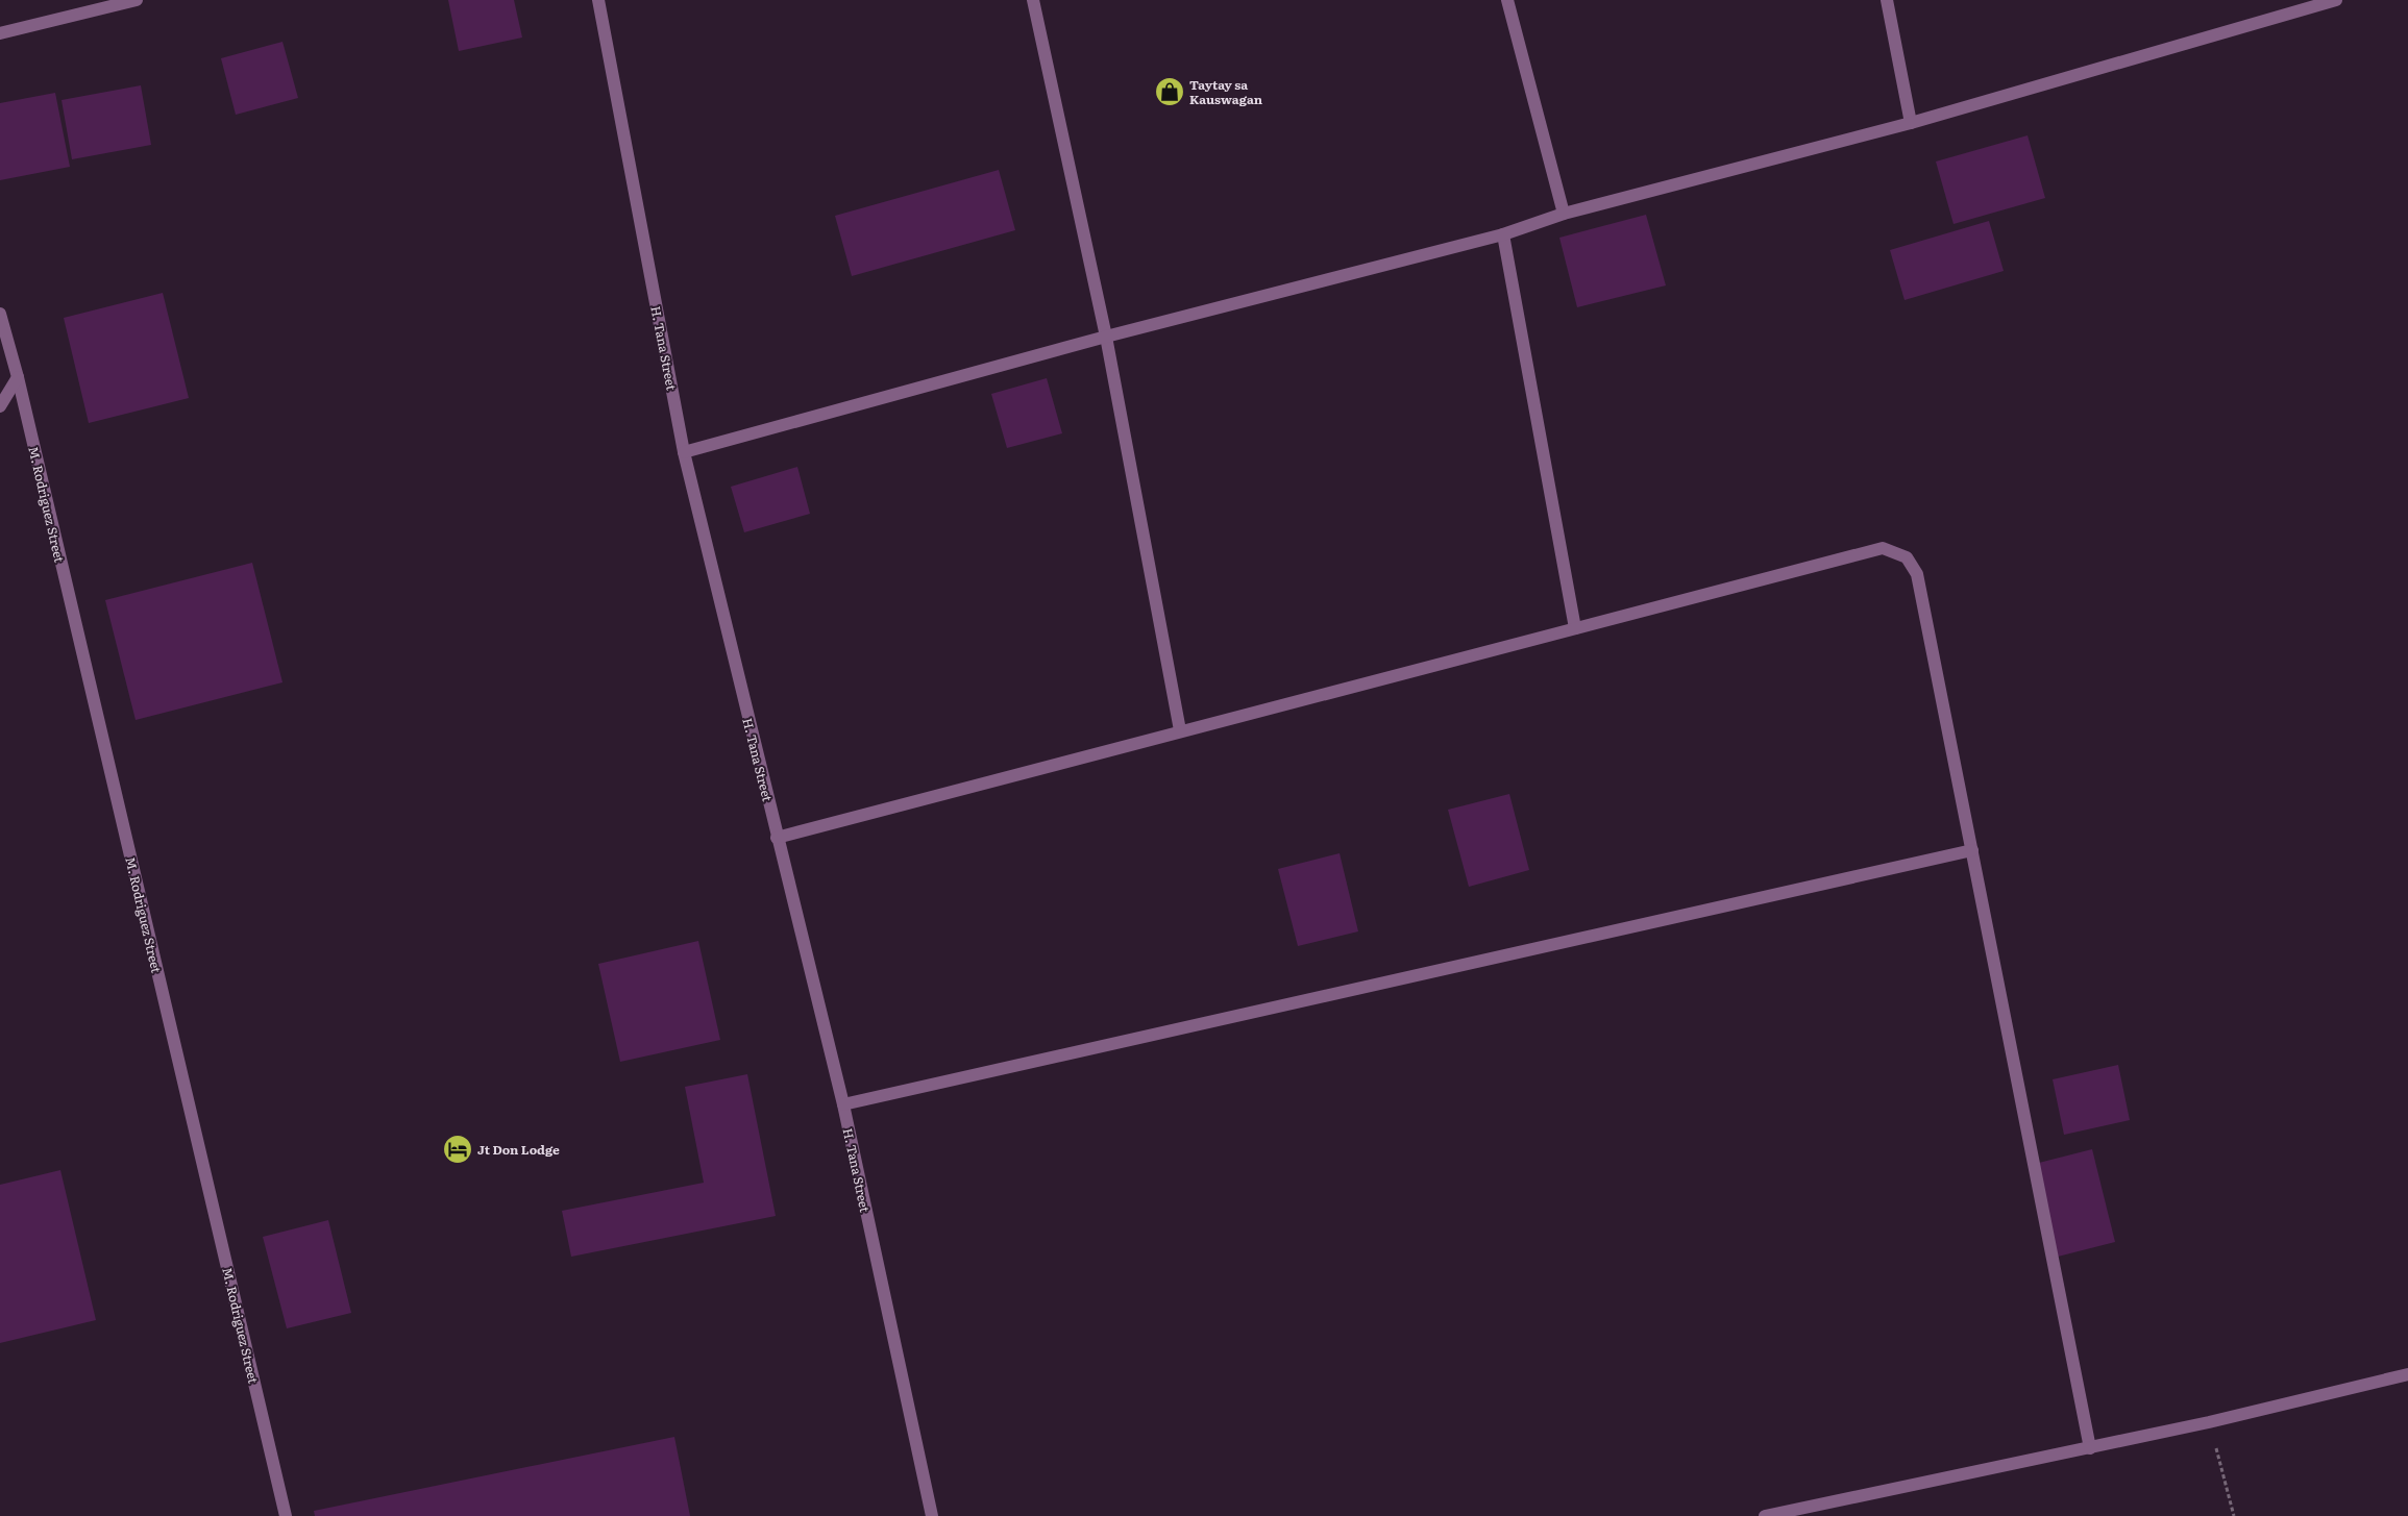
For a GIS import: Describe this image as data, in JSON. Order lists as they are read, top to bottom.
{
  "streets": {
    "street": ["H. Tana Street", "M. Rodriguez Street"]
  },
  "places": {
    "shop": ["Taytay sa Kauswagan"],
    "hotel": ["Jt Don Lodge"]
  }
}
